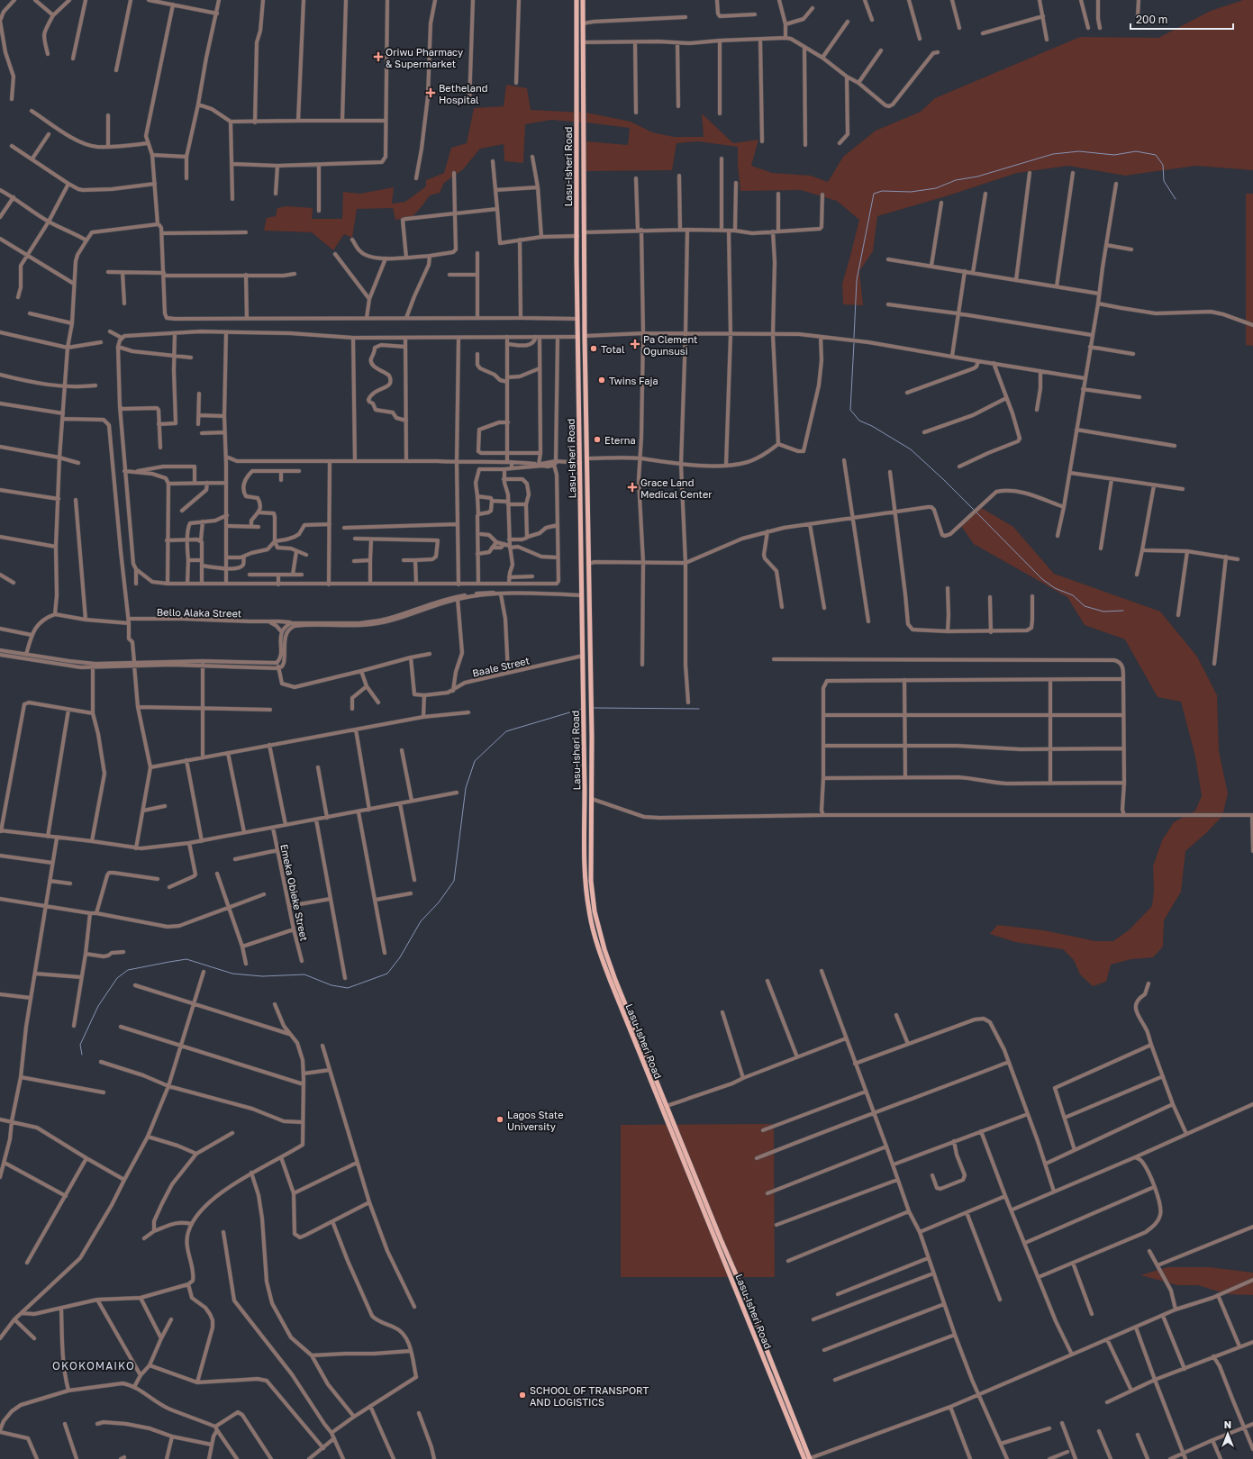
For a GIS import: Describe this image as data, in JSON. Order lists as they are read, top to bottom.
{
  "streets": {
    "main road": ["Lasu-Isheri Road"],
    "street": ["Bello Alaka Street", "Baale Street", "Emeka Obieke Street"]
  },
  "crossings": [
    ["Lasu-Isheri Road", "Bello Alaka Street"],
    ["Lasu-Isheri Road", "Baale Street"]
  ],
  "districts": ["OKOKOMAIKO"],
  "places": {
    "health": [
      "Oriwu Pharmacy & Supermarket",
      "Betheland Hospital",
      "Pa Clement Ogunsusi",
      "Grace Land Medical Center"
    ],
    "other": [
      "Total",
      "Twins Faja",
      "Eterna",
      "Lagos State University",
      "SCHOOL OF TRANSPORT AND LOGISTICS"
    ]
  },
  "scale_bar": "200 m",
  "north": "top"
}
